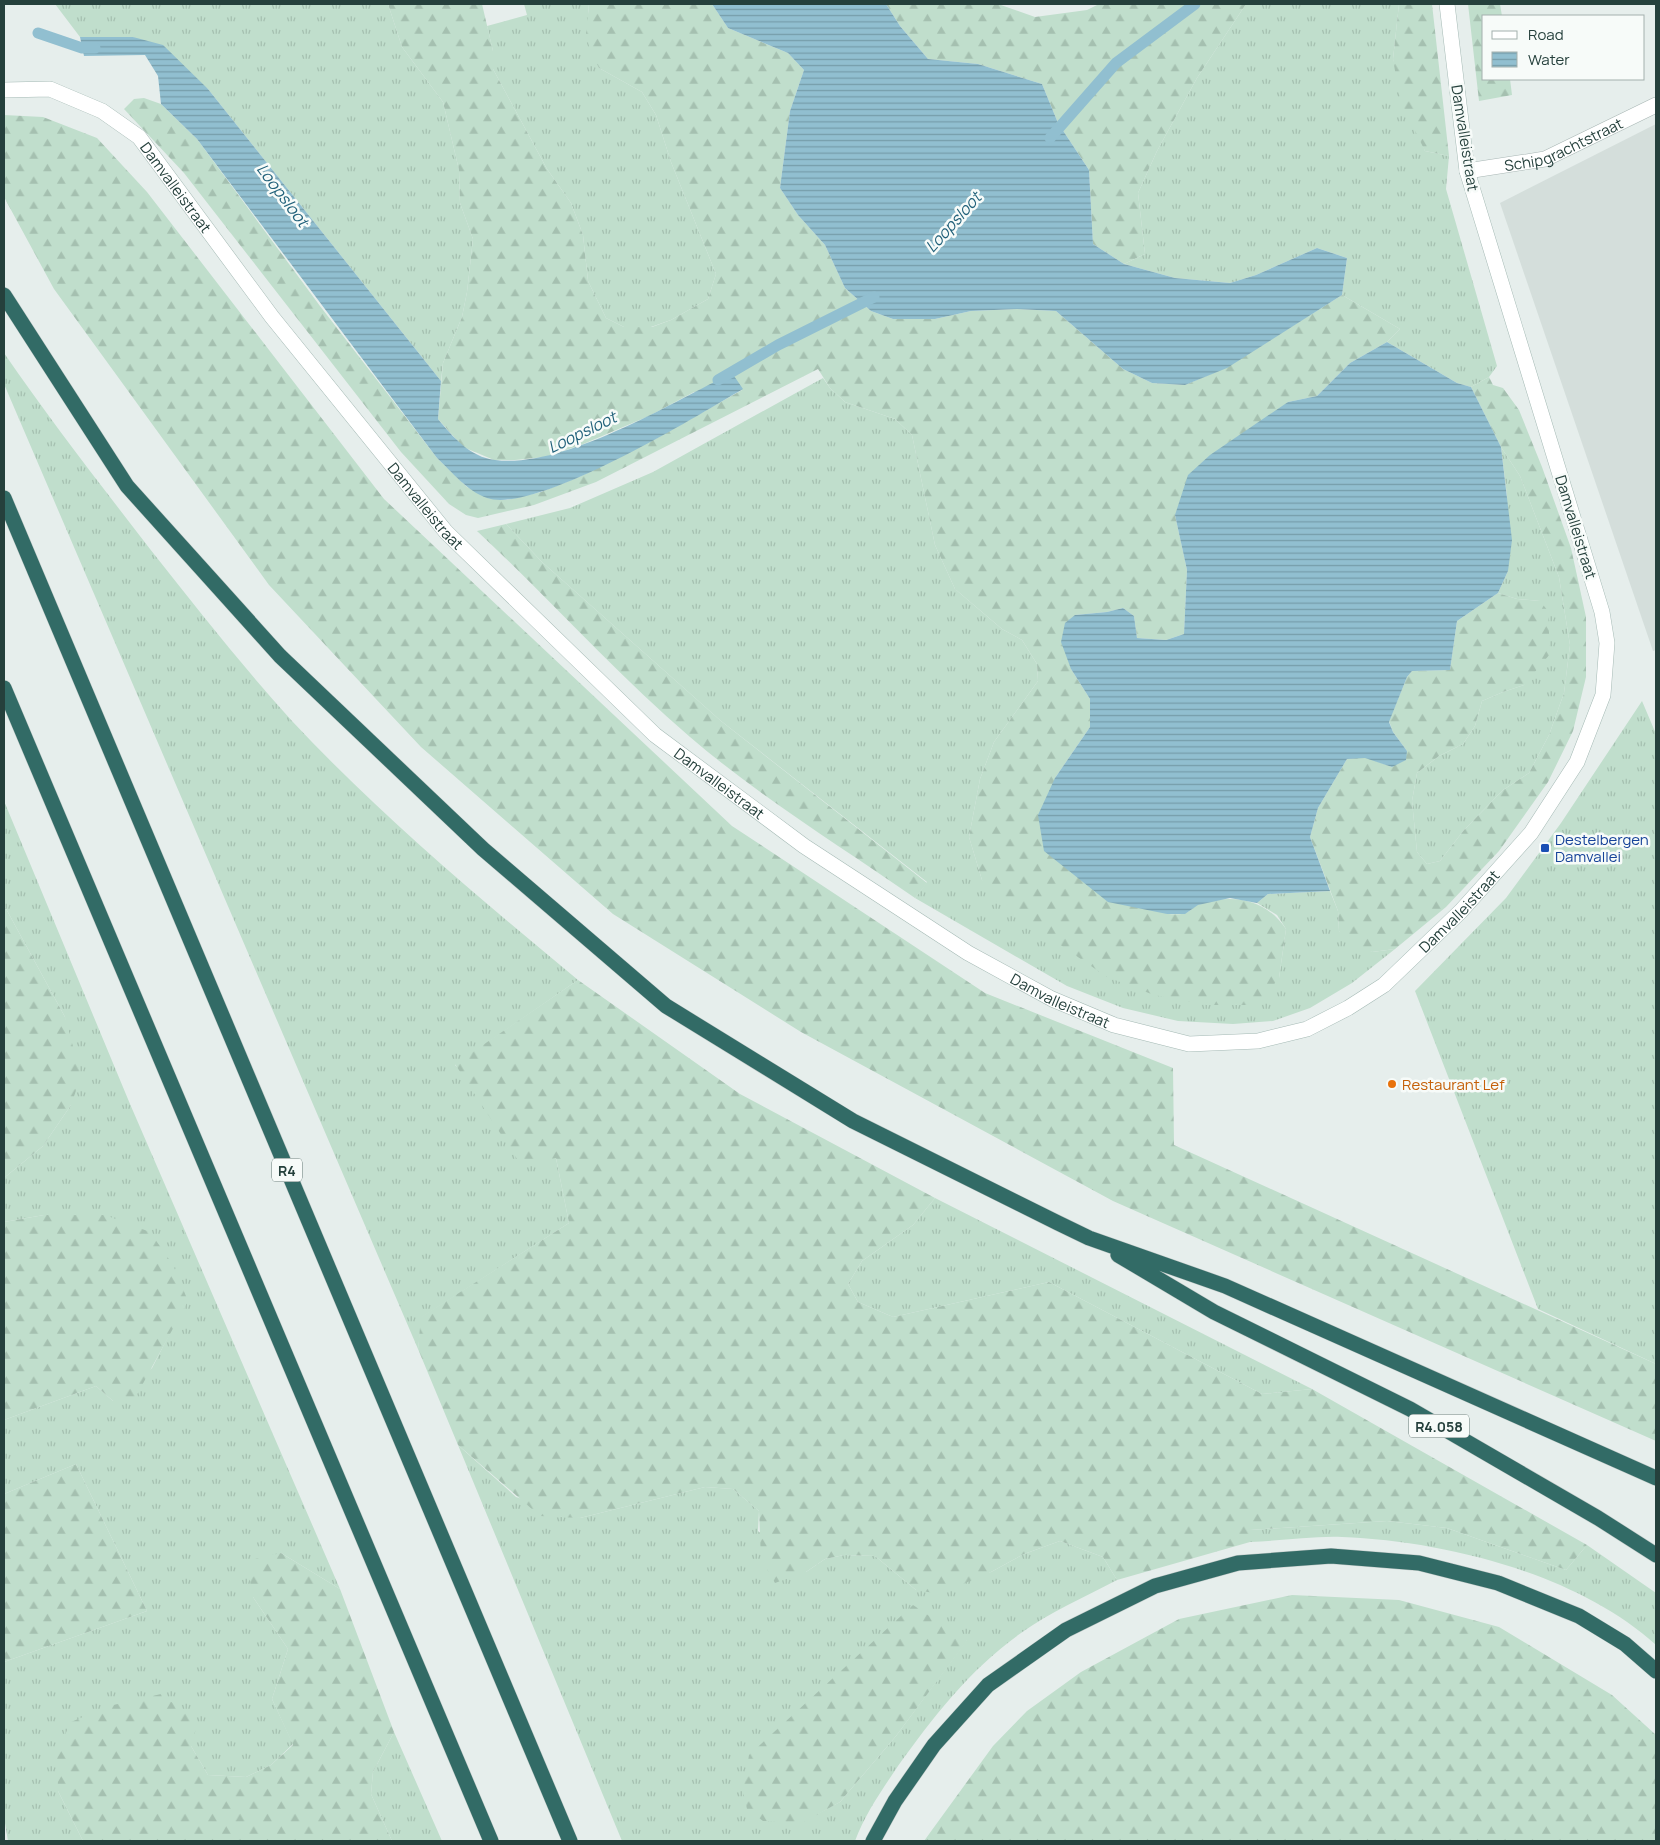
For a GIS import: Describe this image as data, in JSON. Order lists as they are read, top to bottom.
{
  "streets": {
    "highway": ["R4", "R4.058"],
    "street": ["Damvalleistraat", "Schipgrachtstraat"]
  },
  "crossings": [
    ["Damvalleistraat", "Schipgrachtstraat"]
  ],
  "water": ["Loopsloot"],
  "places": {
    "transit": ["Destelbergen Damvallei"],
    "other": ["Restaurant Lef"]
  },
  "legend": ["Road", "Water"]
}
